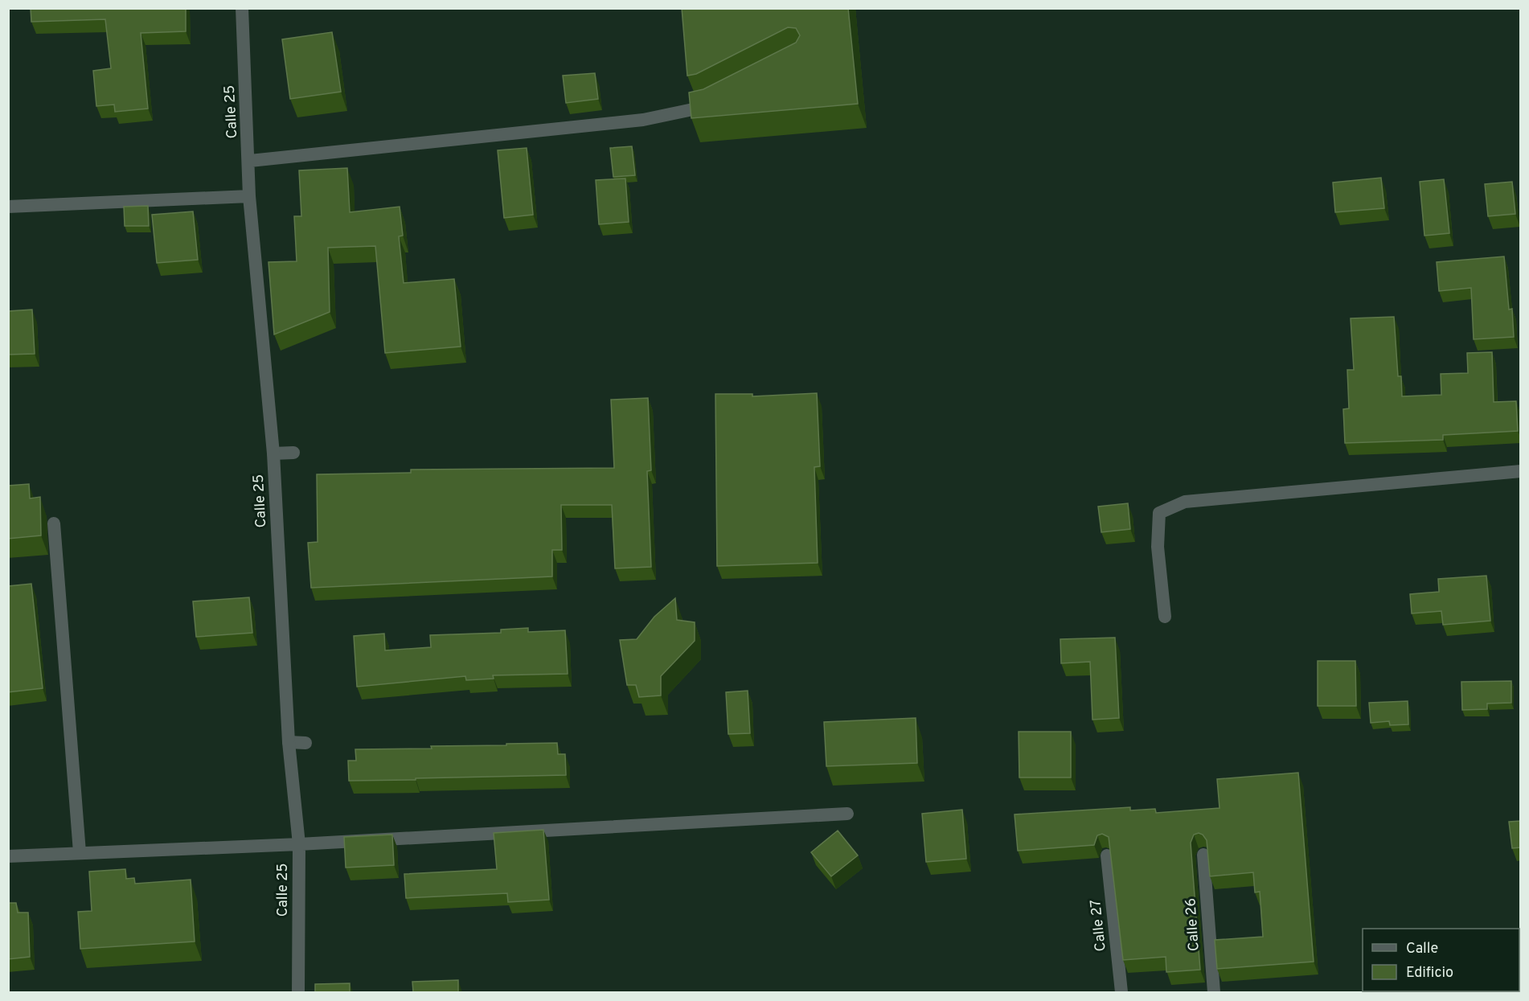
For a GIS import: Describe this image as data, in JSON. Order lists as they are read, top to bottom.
{
  "streets": {
    "street": ["Calle 25", "Calle 26", "Calle 27"]
  },
  "legend": ["Calle", "Edificio"]
}
